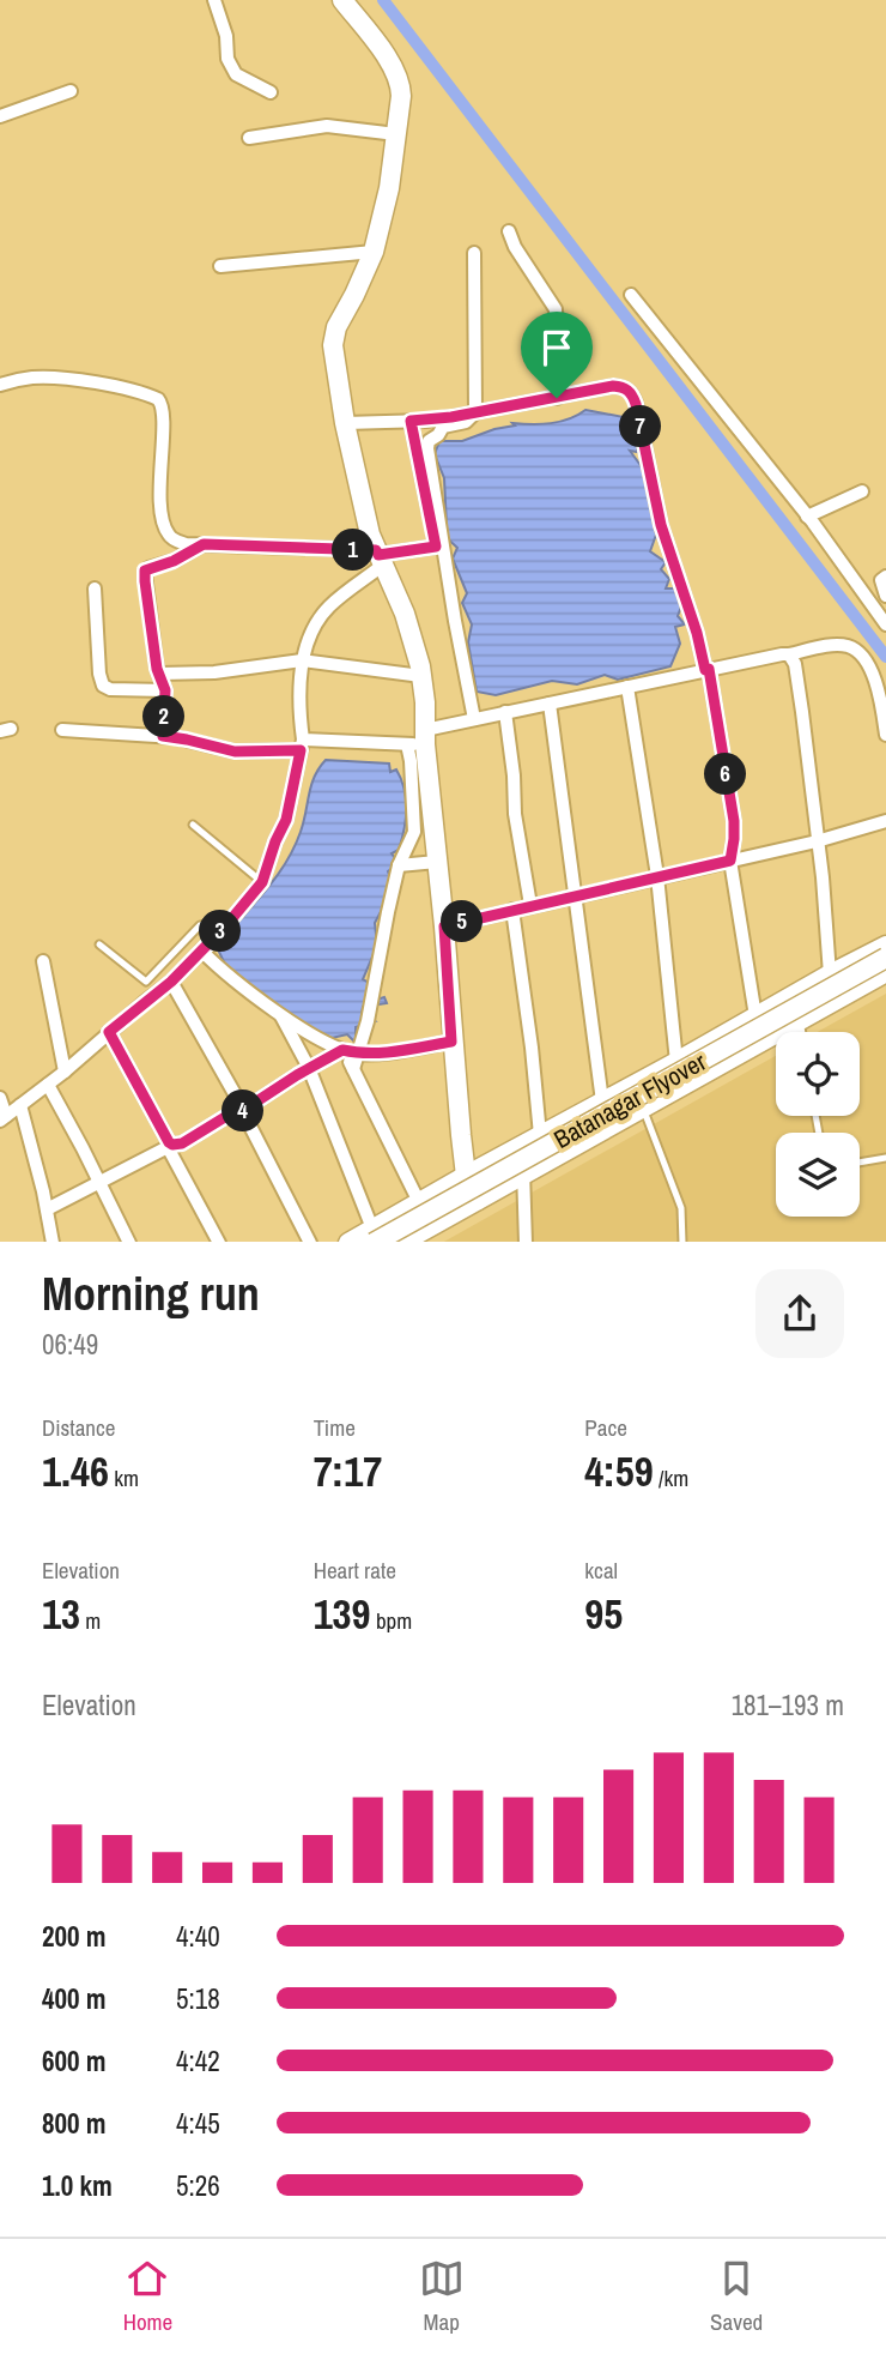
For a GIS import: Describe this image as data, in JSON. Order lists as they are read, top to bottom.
{
  "streets": {
    "street": ["Batanagar Flyover"]
  },
  "page": {
    "pins": [
      "7",
      "1",
      "2",
      "6",
      "5",
      "3",
      "4"
    ],
    "heading": ["Morning run", "06:49"],
    "stats": [
      ["Distance", "1.46 km"],
      ["Time", "7:17"],
      ["Pace", "4:59 /km"],
      ["Elevation", "13 m"],
      ["Heart rate", "139 bpm"],
      ["kcal", "95"]
    ],
    "chart": ["Elevation", "181–193 m"],
    "list": [
      {
        "name": "200 m",
        "note": "4:40"
      },
      {
        "name": "400 m",
        "note": "5:18"
      },
      {
        "name": "600 m",
        "note": "4:42"
      },
      {
        "name": "800 m",
        "note": "4:45"
      },
      {
        "name": "1.0 km",
        "note": "5:26"
      }
    ],
    "tabs": ["Home", "Map", "Saved"]
  }
}
